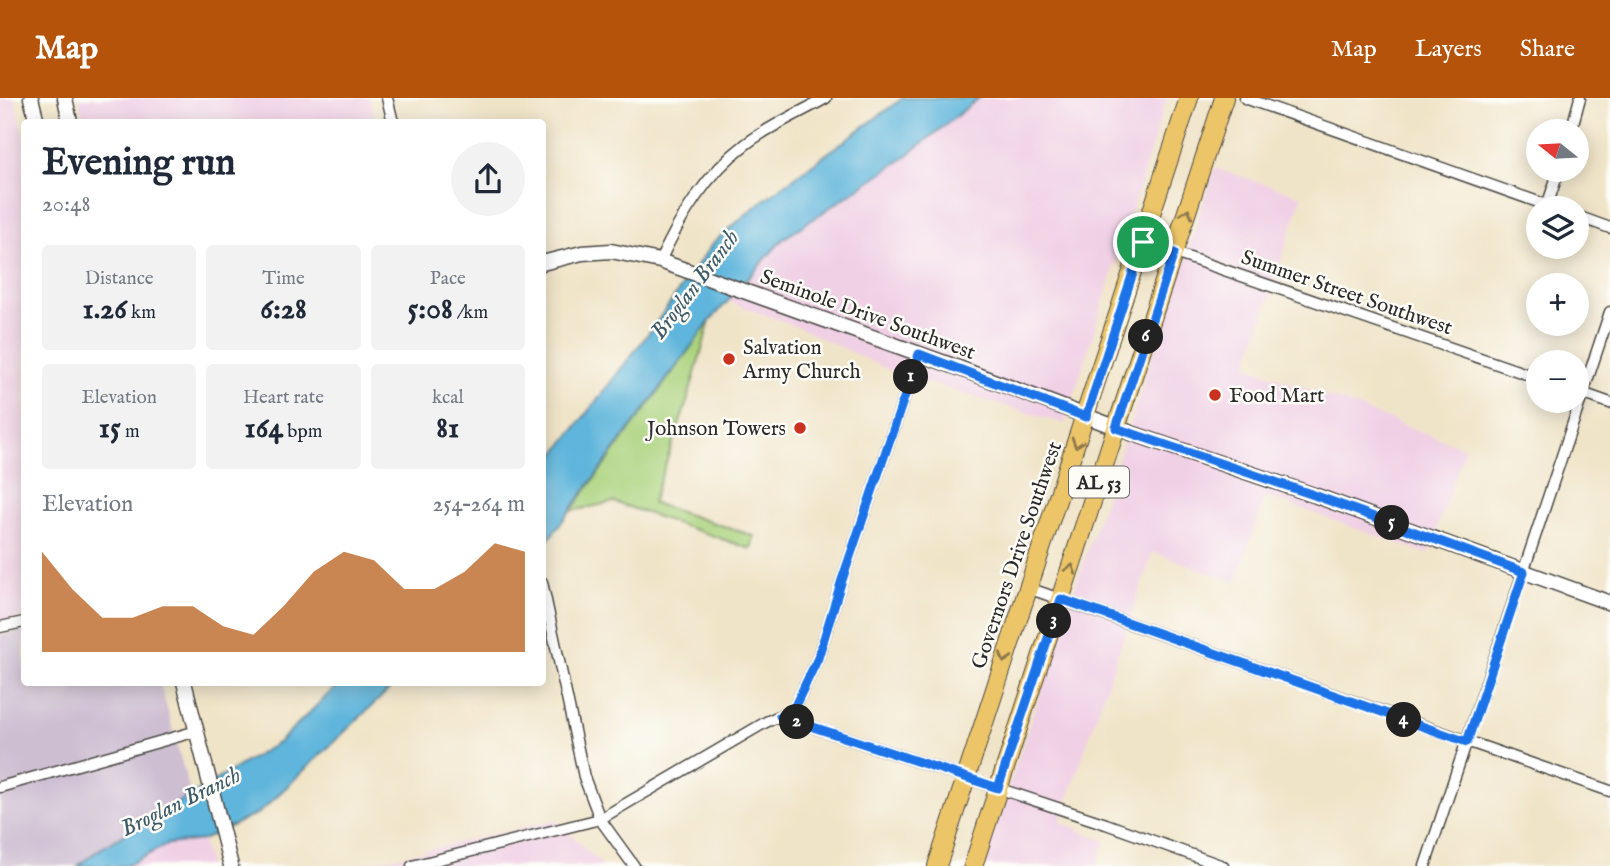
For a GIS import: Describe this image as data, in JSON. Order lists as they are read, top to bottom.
{
  "streets": {
    "main road": ["AL 53", "Governors Drive Southwest"],
    "street": ["Summer Street Southwest", "Seminole Drive Southwest"]
  },
  "crossings": [
    ["Summer Street Southwest", "AL 53"],
    ["Summer Street Southwest", "Governors Drive Southwest"],
    ["Seminole Drive Southwest", "AL 53"],
    ["Seminole Drive Southwest", "Governors Drive Southwest"]
  ],
  "water": ["Broglan Branch"],
  "places": ["Salvation Army Church", "Food Mart", "Johnson Towers"],
  "north": "left",
  "page": {
    "header": "Map",
    "nav": ["Map", "Layers", "Share"],
    "map_buttons": ["+", "−"],
    "heading": ["Evening run", "20:48"],
    "stats": [
      ["Distance", "1.26 km"],
      ["Time", "6:28"],
      ["Pace", "5:08 /km"],
      ["Elevation", "15 m"],
      ["Heart rate", "164 bpm"],
      ["kcal", "81"]
    ],
    "pins": [
      "6",
      "1",
      "5",
      "3",
      "4",
      "2"
    ],
    "chart": ["Elevation", "254–264 m"]
  }
}
